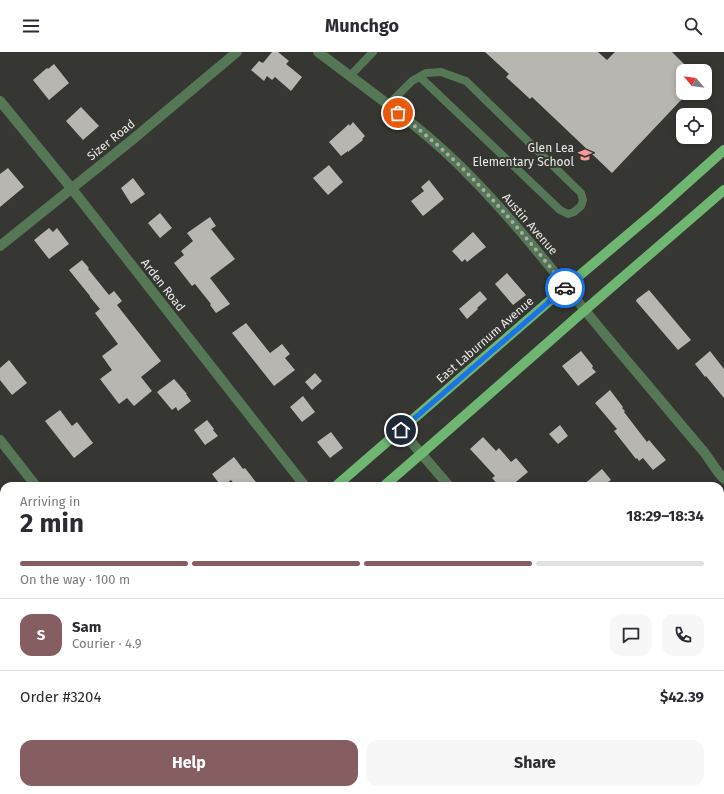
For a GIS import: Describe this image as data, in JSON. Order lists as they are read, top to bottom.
{
  "streets": {
    "main road": ["East Laburnum Avenue"],
    "street": ["Sizer Road", "Austin Avenue", "Arden Road"]
  },
  "crossings": [
    ["Sizer Road", "Arden Road"],
    ["Austin Avenue", "East Laburnum Avenue"]
  ],
  "places": {
    "school or university": ["Glen Lea Elementary School"]
  },
  "north": "top left",
  "page": {
    "header": "Munchgo",
    "heading": ["2 min", "Arriving in", "18:29–18:34"],
    "panel": [
      "Sam",
      "Courier · 4.9",
      "Order #3204",
      "$42.39"
    ],
    "bar": "On the way · 100 m",
    "round": "S",
    "buttons": ["Help", "Share"]
  }
}
